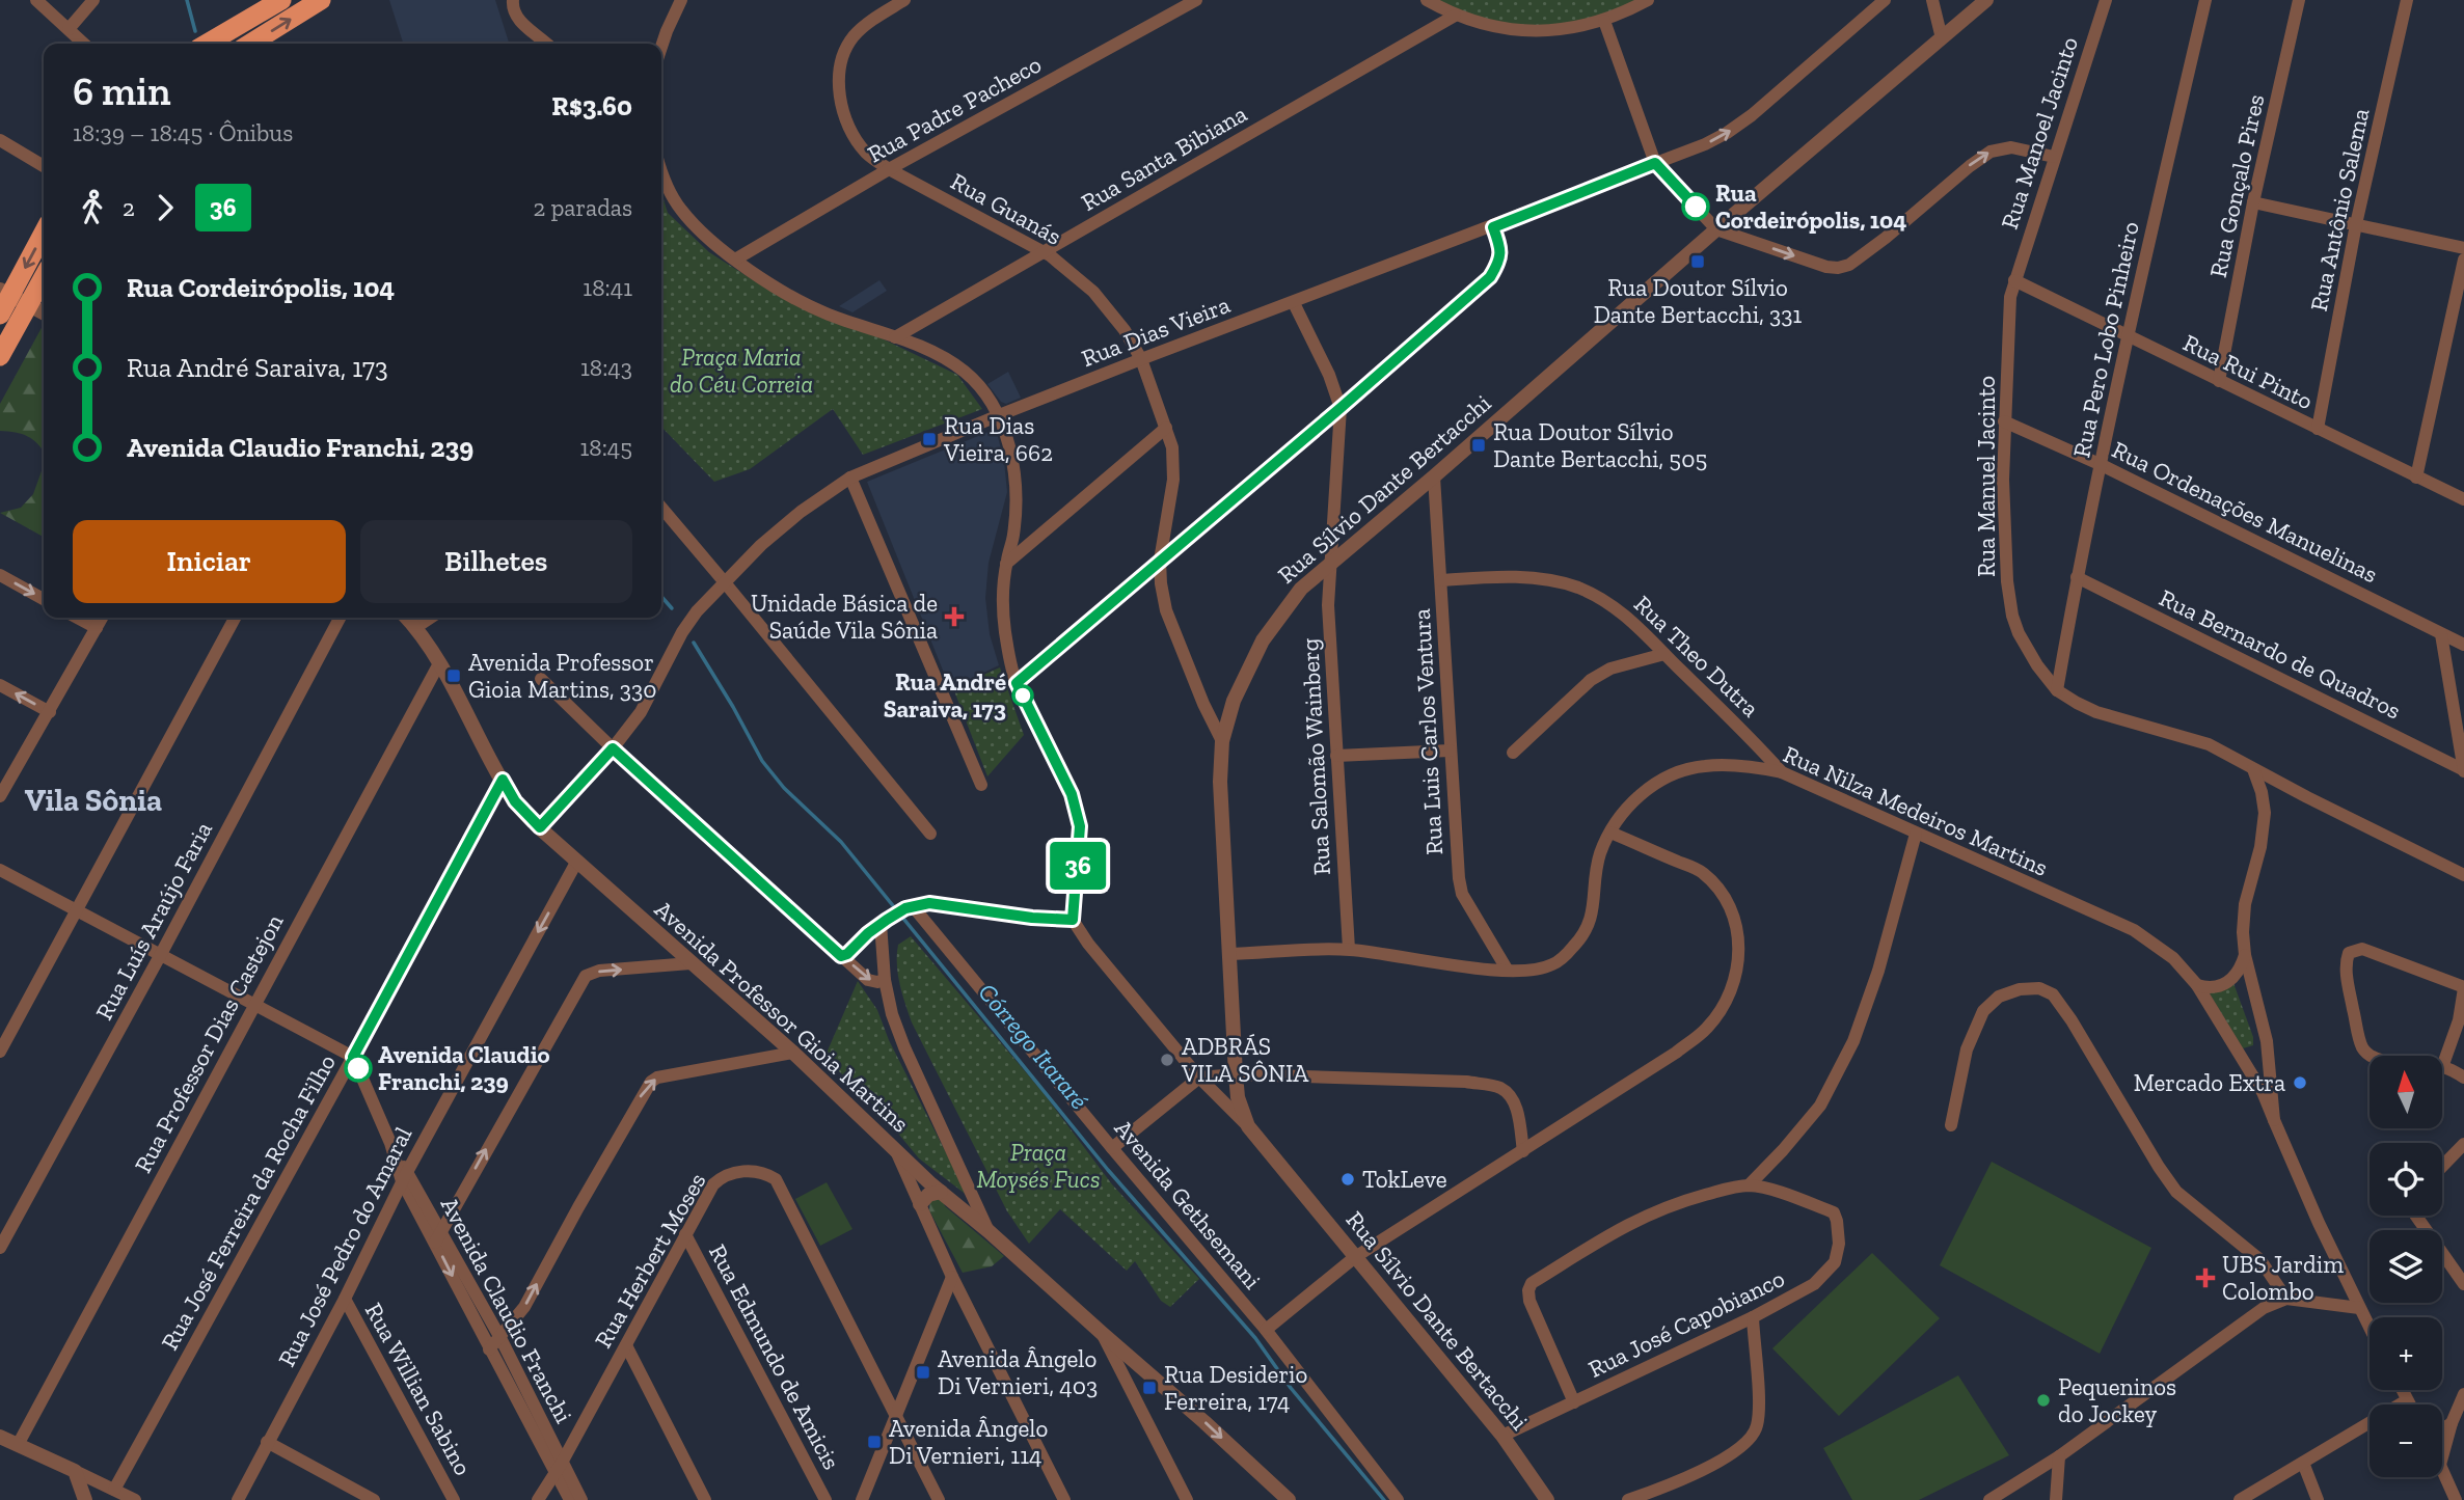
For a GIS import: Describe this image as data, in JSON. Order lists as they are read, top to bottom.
{
  "streets": {
    "street": [
      "Rua Padre Pacheco",
      "Rua Manoel Jacinto",
      "Rua Santa Bibiana",
      "Rua Gonçalo Pires",
      "Rua Guanás",
      "Rua Antônio Salema",
      "Rua Dias Vieira",
      "Rua Pero Lobo Pinheiro",
      "Rua Rui Pinto",
      "Rua Manuel Jacinto",
      "Rua Sílvio Dante Bertacchi",
      "Rua Ordenações Manuelinas",
      "Rua Bernardo de Quadros",
      "Rua Theo Dutra",
      "Rua Luis Carlos Ventura",
      "Rua Salomão Wainberg",
      "Rua Nilza Medeiros Martins",
      "Rua Luís Araújo Faria",
      "Avenida Professor Gioia Martins",
      "Rua Professor Dias Castejon",
      "Rua José Ferreira da Rocha Filho",
      "Avenida Gethsemani",
      "Rua José Pedro do Amaral",
      "Rua Herbert Moses",
      "Avenida Claudio Franchi",
      "Rua José Capobianco",
      "Rua Edmundo de Amicis",
      "Rua Willian Sabino"
    ]
  },
  "crossings": [
    ["Rua Padre Pacheco", "Rua Guanás"],
    ["Rua Manoel Jacinto", "Rua Rui Pinto"],
    ["Rua Manoel Jacinto", "Rua Manuel Jacinto"],
    ["Rua Santa Bibiana", "Rua Guanás"],
    ["Rua Gonçalo Pires", "Rua Rui Pinto"],
    ["Rua Guanás", "Rua Dias Vieira"],
    ["Rua Guanás", "Rua Sílvio Dante Bertacchi"],
    ["Rua Antônio Salema", "Rua Rui Pinto"],
    ["Rua Dias Vieira", "Avenida Professor Gioia Martins"],
    ["Rua Pero Lobo Pinheiro", "Rua Rui Pinto"],
    ["Rua Pero Lobo Pinheiro", "Rua Manuel Jacinto"],
    ["Rua Pero Lobo Pinheiro", "Rua Ordenações Manuelinas"],
    ["Rua Pero Lobo Pinheiro", "Rua Bernardo de Quadros"],
    ["Rua Rui Pinto", "Rua Manuel Jacinto"],
    ["Rua Manuel Jacinto", "Rua Ordenações Manuelinas"],
    ["Rua Sílvio Dante Bertacchi", "Rua Luis Carlos Ventura"],
    ["Rua Sílvio Dante Bertacchi", "Rua Salomão Wainberg"],
    ["Rua Sílvio Dante Bertacchi", "Rua Nilza Medeiros Martins"],
    ["Rua Sílvio Dante Bertacchi", "Rua José Capobianco"],
    ["Rua Theo Dutra", "Rua Luis Carlos Ventura"],
    ["Rua Theo Dutra", "Rua Nilza Medeiros Martins"],
    ["Rua Luis Carlos Ventura", "Rua Nilza Medeiros Martins"],
    ["Rua Salomão Wainberg", "Rua Nilza Medeiros Martins"],
    ["Avenida Professor Gioia Martins", "Rua Professor Dias Castejon"],
    ["Avenida Professor Gioia Martins", "Rua José Ferreira da Rocha Filho"],
    ["Avenida Professor Gioia Martins", "Rua José Pedro do Amaral"],
    ["Rua José Ferreira da Rocha Filho", "Avenida Claudio Franchi"],
    ["Rua José Pedro do Amaral", "Avenida Claudio Franchi"],
    ["Rua José Pedro do Amaral", "Rua Willian Sabino"],
    ["Rua Herbert Moses", "Avenida Claudio Franchi"],
    ["Rua Herbert Moses", "Rua Edmundo de Amicis"]
  ],
  "one_way": ["Rua José Pedro do Amaral"],
  "districts": ["Vila Sônia"],
  "water": ["Córrego Itararé"],
  "parks": ["Praça Maria do Céu Correia", "Praça Moysés Fucs"],
  "places": {
    "other": [
      "Rua Cordeirópolis, 104",
      "Rua André Saraiva, 173",
      "ADBRÁS VILA SÔNIA",
      "Avenida Claudio Franchi, 239",
      "Mercado Extra",
      "TokLeve",
      "Pequeninos do Jockey"
    ],
    "transit": [
      "Rua Doutor Sílvio Dante Bertacchi, 331",
      "Rua Dias Vieira, 662",
      "Rua Doutor Sílvio Dante Bertacchi, 505",
      "Avenida Professor Gioia Martins, 330",
      "Avenida Ângelo Di Vernieri, 403",
      "Rua Desiderio Ferreira, 174",
      "Avenida Ângelo Di Vernieri, 114"
    ],
    "health": ["Unidade Básica de Saúde Vila Sônia", "UBS Jardim Colombo"]
  },
  "lines": ["bus line 36"],
  "north": "top",
  "page": {
    "on_map": "36",
    "heading": ["6 min", "18:39 – 18:45 · Ônibus", "R$3.60"],
    "legs": ["2", "36", "2 paradas"],
    "list": [
      {
        "name": "Rua Cordeirópolis, 104",
        "value": "18:41"
      },
      {
        "name": "Rua André Saraiva, 173",
        "value": "18:43"
      },
      {
        "name": "Avenida Claudio Franchi, 239",
        "value": "18:45"
      }
    ],
    "buttons": ["Iniciar", "Bilhetes"],
    "map_buttons": ["+", "−"]
  }
}
